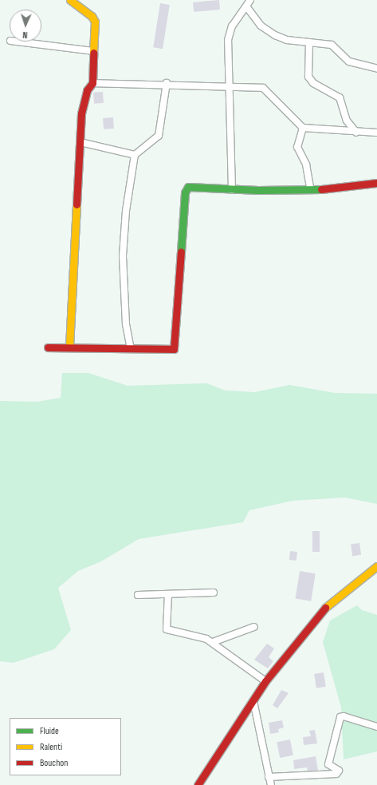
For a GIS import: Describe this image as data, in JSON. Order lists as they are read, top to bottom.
{
  "legend": ["Fluide", "Ralenti", "Bouchon"],
  "north": "bottom"
}
